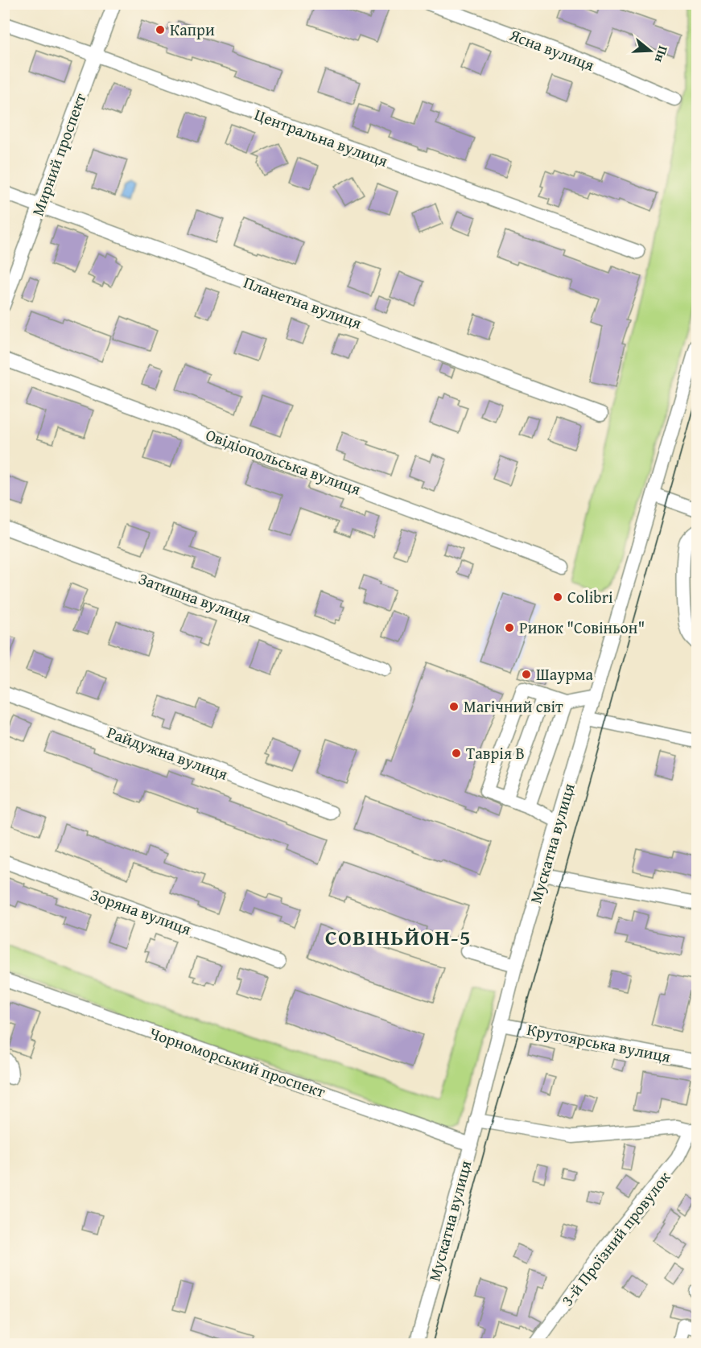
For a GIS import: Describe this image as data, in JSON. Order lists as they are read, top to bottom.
{
  "streets": {
    "street": [
      "Ясна вулиця",
      "Центральна вулиця",
      "Мирний проспект",
      "Планетна вулиця",
      "Овідіопольська вулиця",
      "Затишна вулиця",
      "Райдужна вулиця",
      "Мускатна вулиця",
      "Зоряна вулиця",
      "Крутоярська вулиця",
      "Чорноморський проспект",
      "3-й Проїзний провулок"
    ]
  },
  "crossings": [
    ["Центральна вулиця", "Мирний проспект"],
    ["Мирний проспект", "Планетна вулиця"],
    ["Мускатна вулиця", "Крутоярська вулиця"],
    ["Мускатна вулиця", "Чорноморський проспект"]
  ],
  "districts": ["СОВІНЬЙОН-5"],
  "places": [
    "Капри",
    "Colibri",
    "Ринок \"Совіньон\"",
    "Шаурма",
    "Магічний світ",
    "Таврія В"
  ],
  "north": "right"
}
